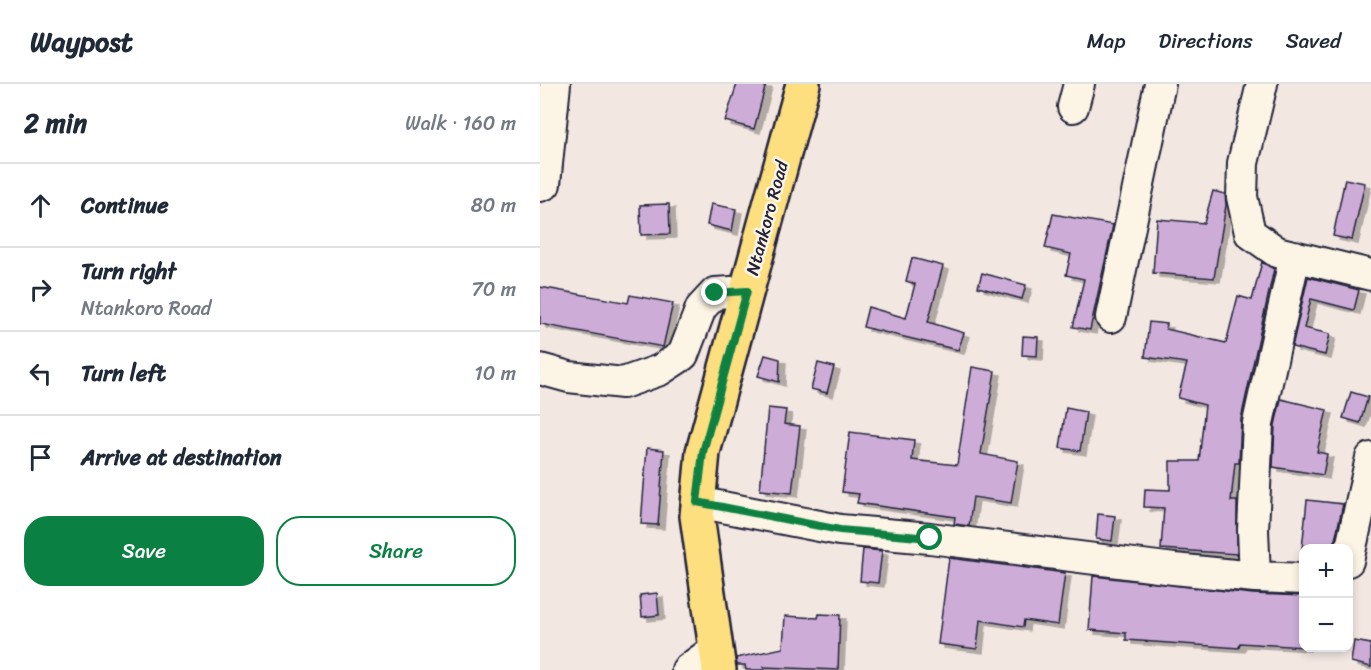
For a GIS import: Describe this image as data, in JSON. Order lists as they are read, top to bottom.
{
  "streets": {
    "main road": ["Ntankoro Road"]
  },
  "page": {
    "header": "Waypost",
    "nav": ["Map", "Directions", "Saved"],
    "heading": ["2 min", "Walk · 160 m"],
    "list": [
      ["Continue", "80 m"],
      ["Turn right", "Ntankoro Road", "70 m"],
      ["Turn left", "10 m"],
      "Arrive at destination"
    ],
    "buttons": ["Save", "Share"],
    "map_buttons": ["+", "−"]
  }
}
